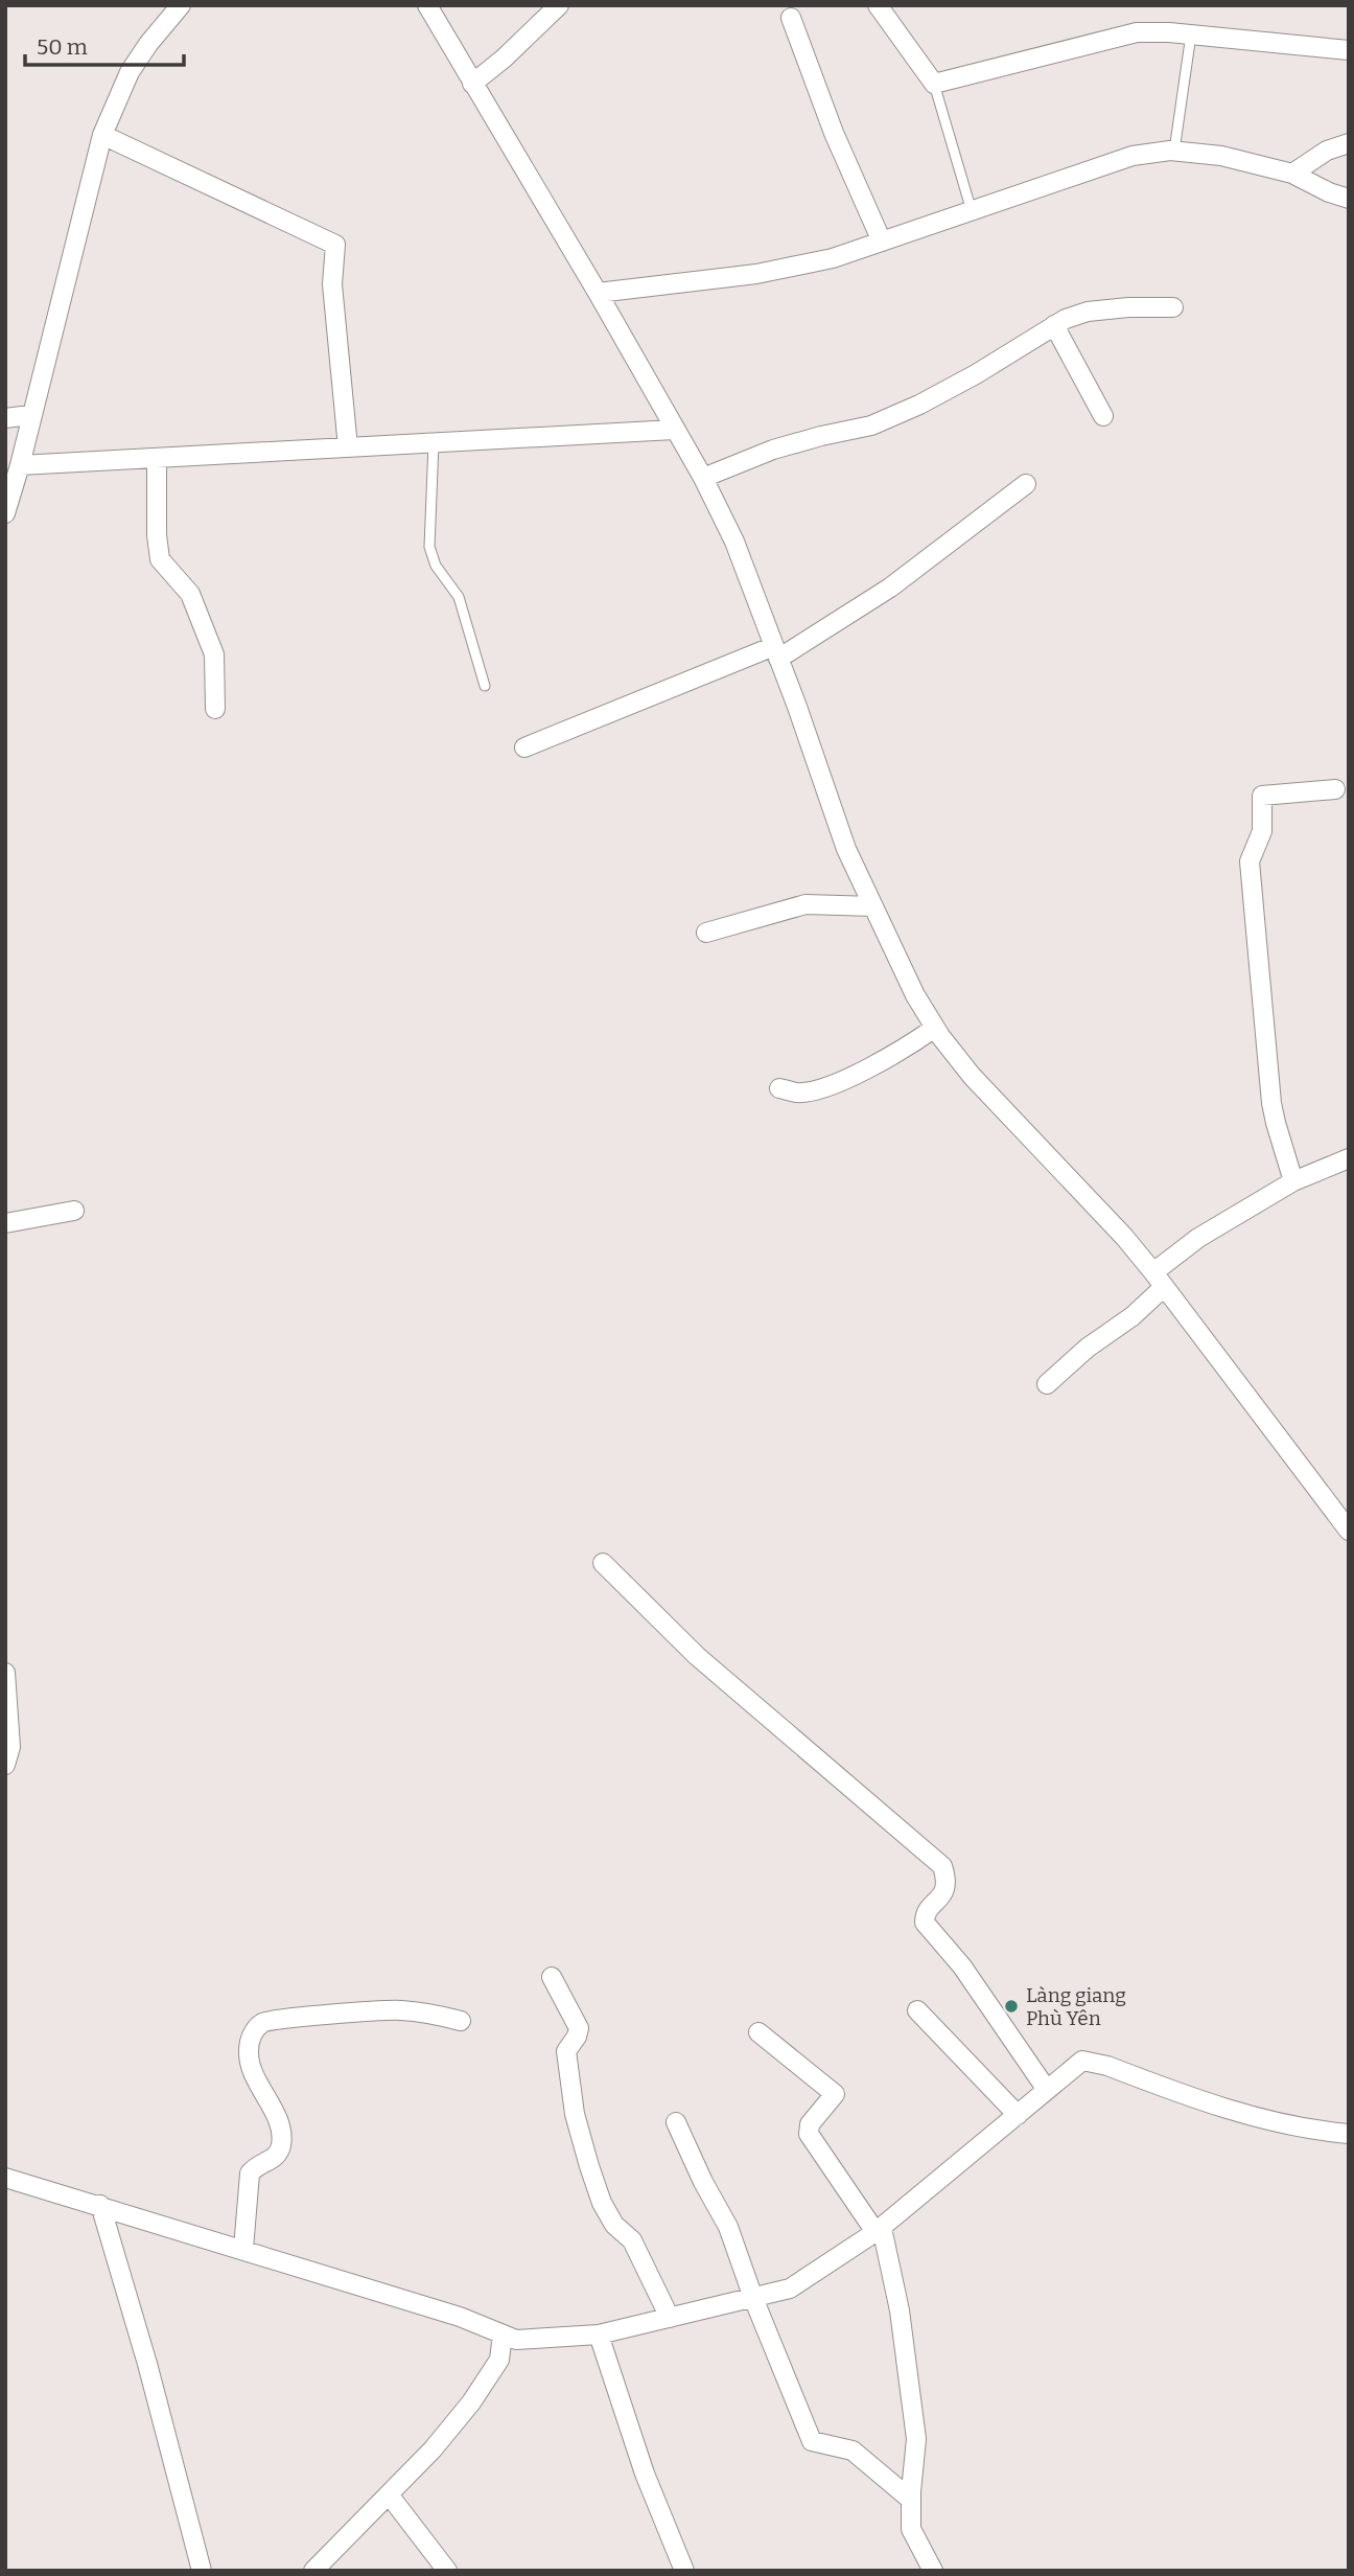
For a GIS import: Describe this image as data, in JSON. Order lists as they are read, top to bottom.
{
  "places": ["Làng giang Phù Yên"],
  "scale_bar": "50 m"
}
